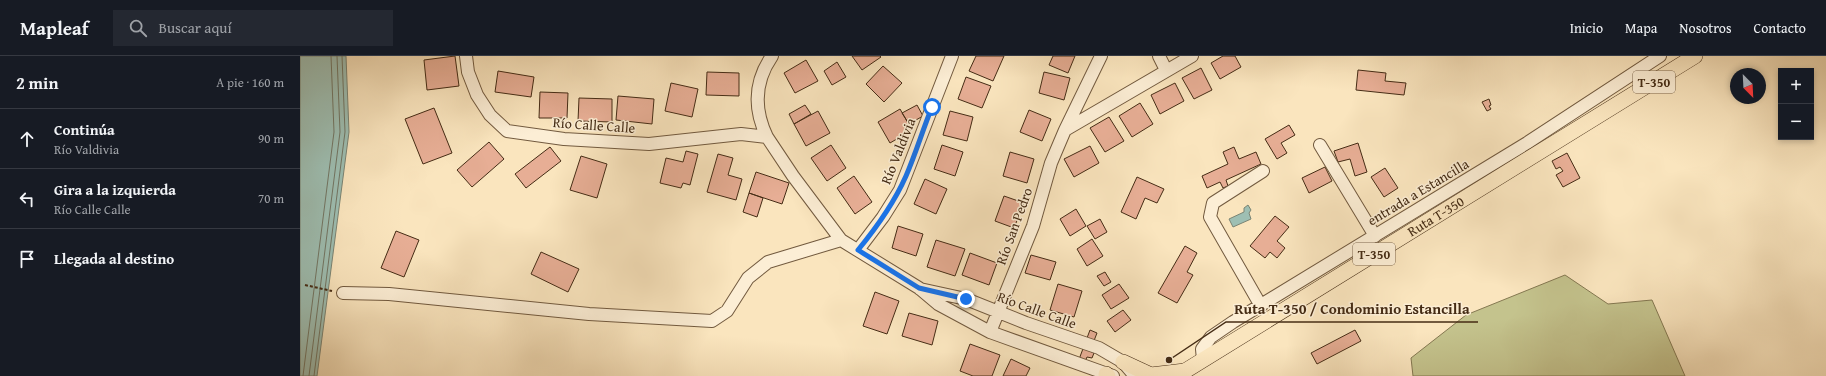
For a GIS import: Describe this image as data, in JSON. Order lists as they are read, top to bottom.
{
  "streets": {
    "main road": ["T-350", "Ruta T-350"],
    "street": [
      "Río Calle Calle",
      "Río Valdivia",
      "entrada a Estancilla",
      "Río San Pedro"
    ]
  },
  "crossings": [
    ["Río Calle Calle", "Río Valdivia"],
    ["Río Calle Calle", "Río San Pedro"],
    ["entrada a Estancilla", "Ruta T-350"]
  ],
  "places": ["Ruta T-350 / Condominio Estancilla"],
  "north": "bottom right",
  "page": {
    "header": "Mapleaf",
    "search": "Buscar aquí",
    "nav": [
      "Inicio",
      "Mapa",
      "Nosotros",
      "Contacto"
    ],
    "heading": ["2 min", "A pie · 160 m"],
    "map_buttons": ["+", "−"],
    "list": [
      ["Continúa", "Río Valdivia", "90 m"],
      ["Gira a la izquierda", "Río Calle Calle", "70 m"],
      "Llegada al destino"
    ]
  }
}
